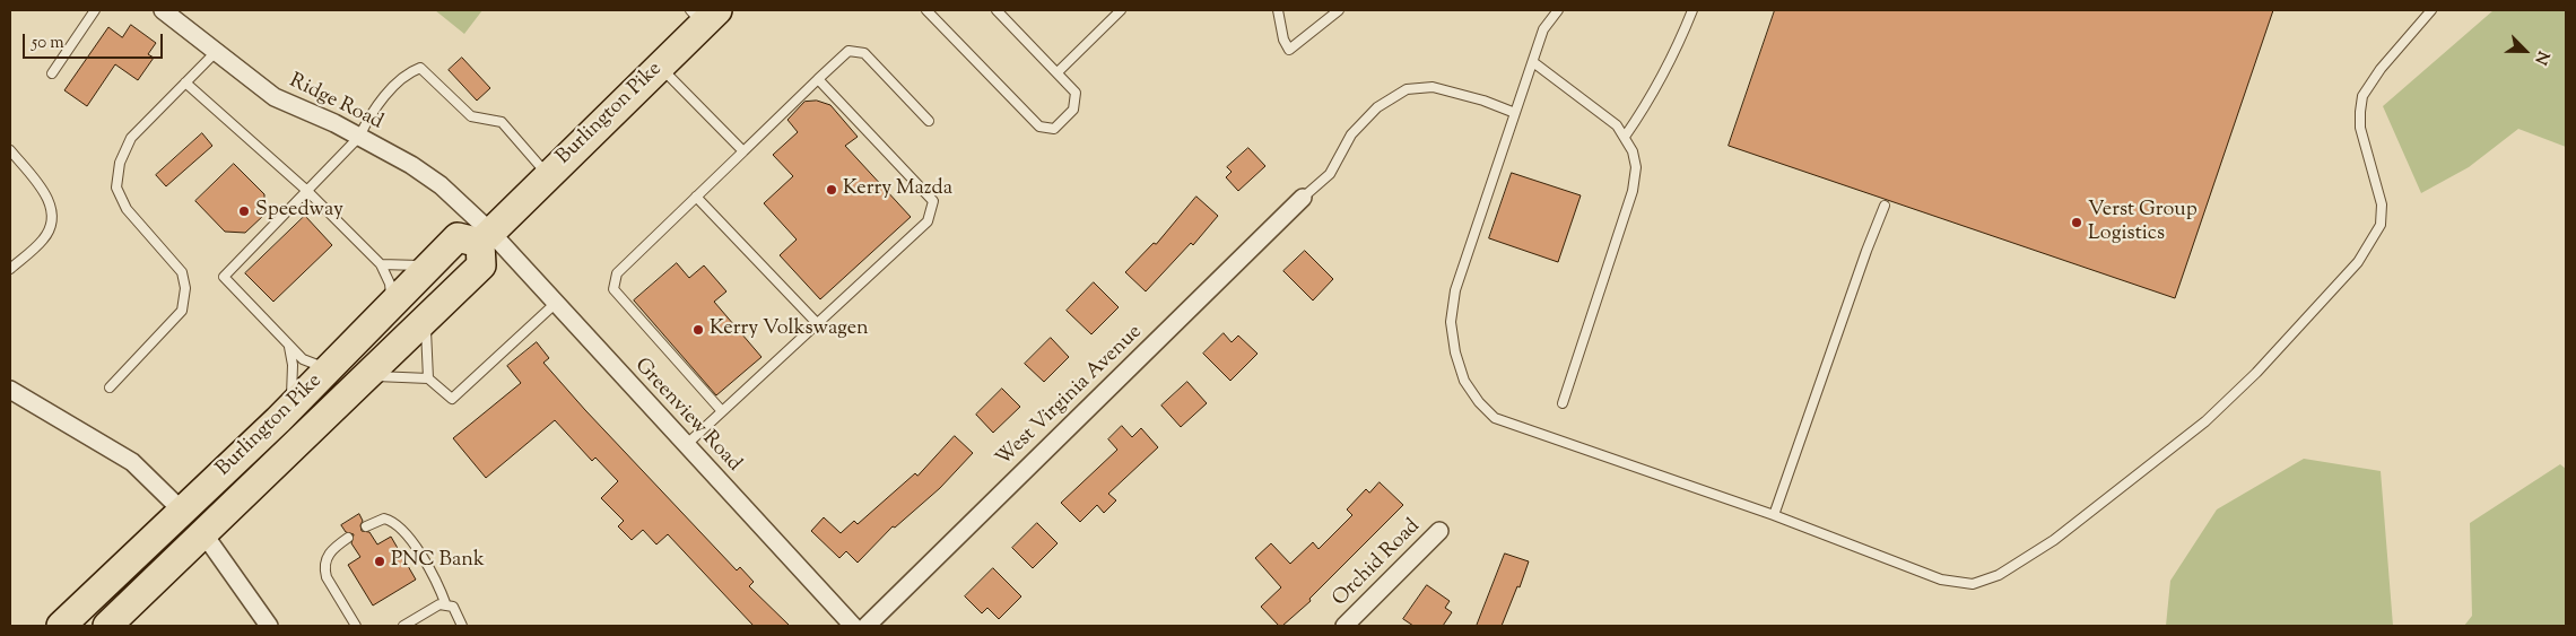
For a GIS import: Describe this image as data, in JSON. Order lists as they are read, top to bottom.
{
  "streets": {
    "main road": ["Burlington Pike"],
    "street": [
      "Ridge Road",
      "West Virginia Avenue",
      "Greenview Road",
      "Orchid Road"
    ]
  },
  "crossings": [
    ["Ridge Road", "Burlington Pike"],
    ["Ridge Road", "Greenview Road"],
    ["Burlington Pike", "Greenview Road"]
  ],
  "places": [
    "Kerry Mazda",
    "Speedway",
    "Verst Group Logistics",
    "Kerry Volkswagen",
    "PNC Bank"
  ],
  "scale_bar": "50 m",
  "north": "bottom right"
}
